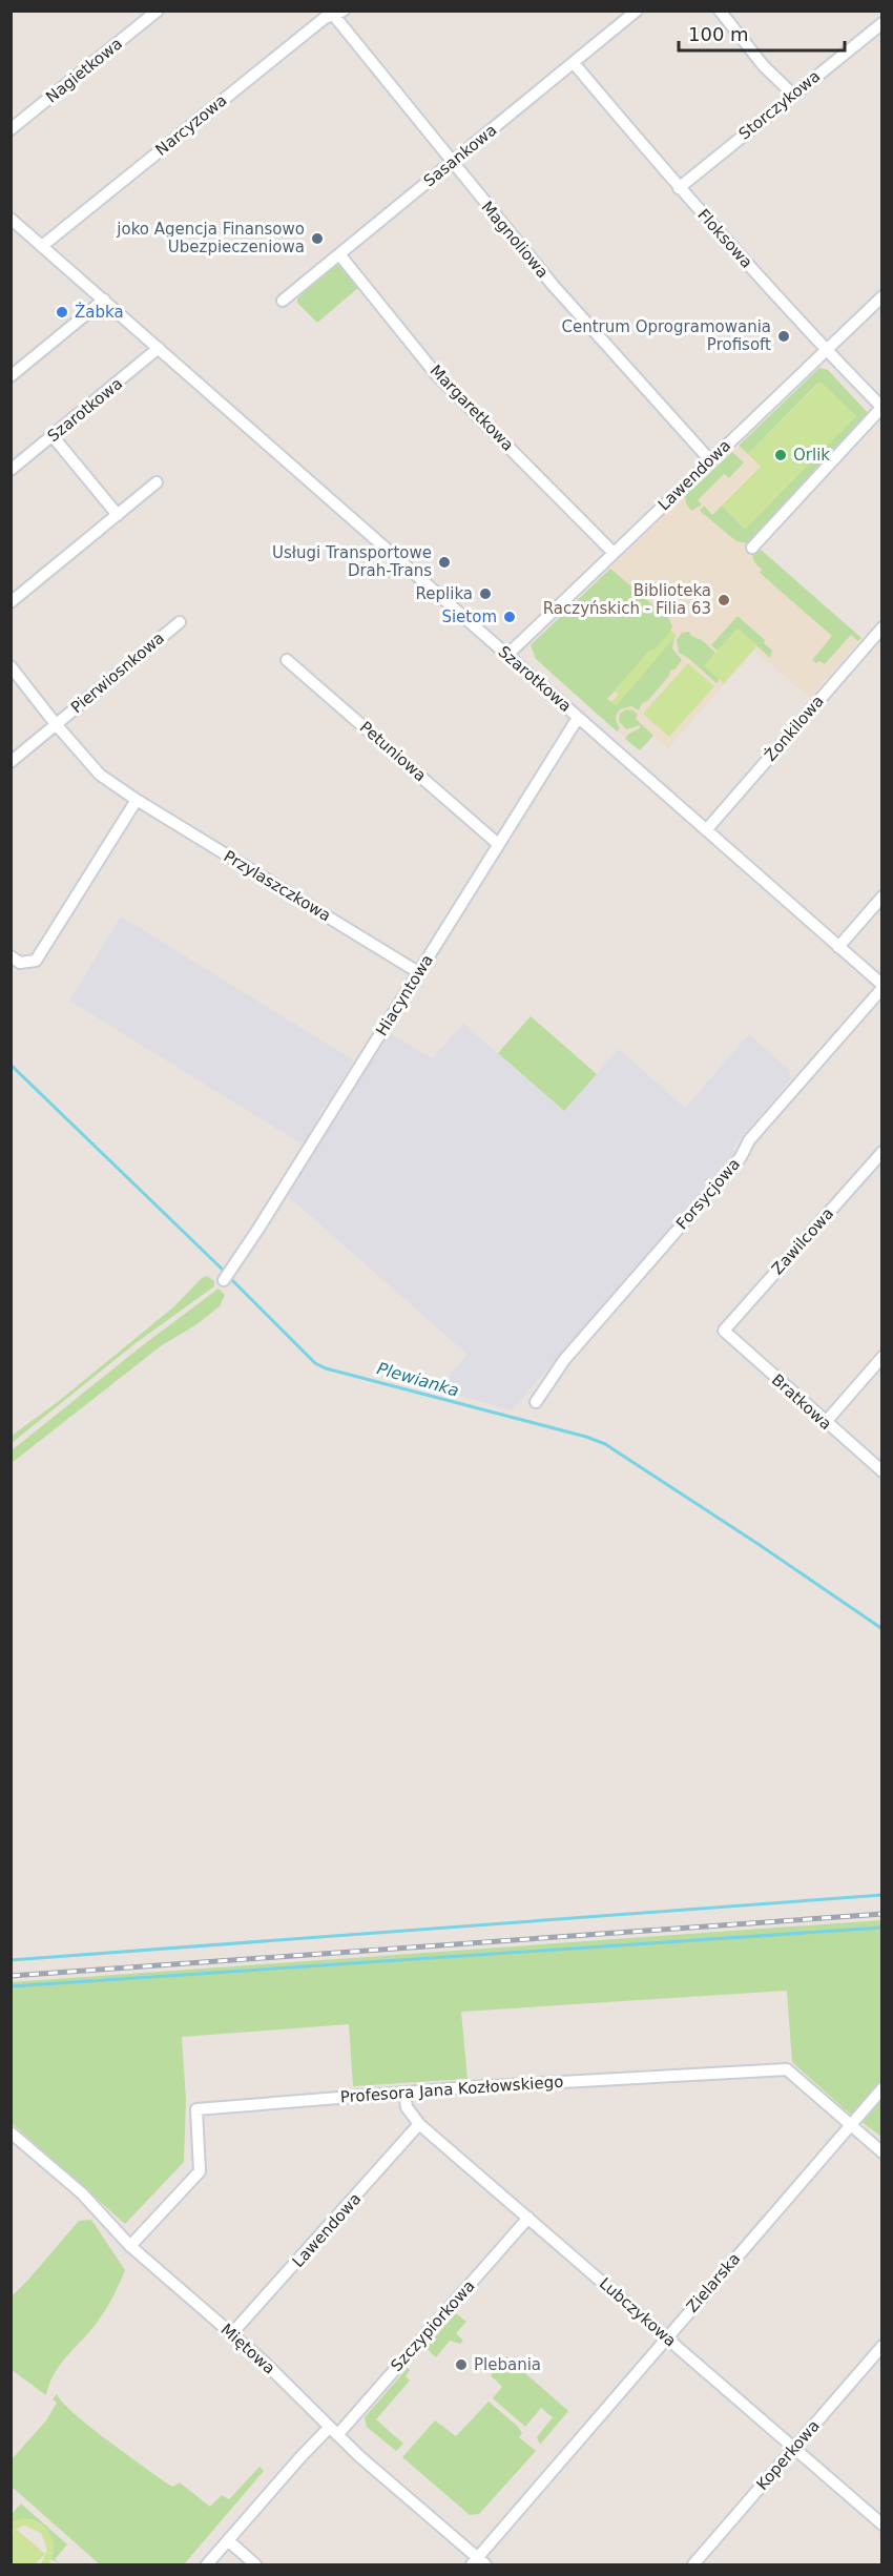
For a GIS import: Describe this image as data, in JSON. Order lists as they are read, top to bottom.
{
  "streets": {
    "street": [
      "Nagietkowa",
      "Storczykowa",
      "Narcyzowa",
      "Sasankowa",
      "Floksowa",
      "Magnoliowa",
      "Margaretkowa",
      "Szarotkowa",
      "Lawendowa",
      "Pierwiosnkowa",
      "Żonkilowa",
      "Petuniowa",
      "Przylaszczkowa",
      "Hiacyntowa",
      "Forsycjowa",
      "Zawilcowa",
      "Bratkowa",
      "Profesora Jana Kozłowskiego",
      "Zielarska",
      "Lubczykowa",
      "Szczypiorkowa",
      "Miętowa",
      "Koperkowa"
    ]
  },
  "crossings": [
    ["Storczykowa", "Floksowa"],
    ["Narcyzowa", "Magnoliowa"],
    ["Narcyzowa", "Szarotkowa"],
    ["Sasankowa", "Floksowa"],
    ["Sasankowa", "Magnoliowa"],
    ["Sasankowa", "Margaretkowa"],
    ["Floksowa", "Lawendowa"],
    ["Magnoliowa", "Lawendowa"],
    ["Margaretkowa", "Lawendowa"],
    ["Szarotkowa", "Lawendowa"],
    ["Szarotkowa", "Żonkilowa"],
    ["Szarotkowa", "Hiacyntowa"],
    ["Szarotkowa", "Forsycjowa"],
    ["Lawendowa", "Lubczykowa"],
    ["Lawendowa", "Miętowa"],
    ["Pierwiosnkowa", "Przylaszczkowa"],
    ["Petuniowa", "Hiacyntowa"],
    ["Przylaszczkowa", "Hiacyntowa"],
    ["Zawilcowa", "Bratkowa"],
    ["Profesora Jana Kozłowskiego", "Zielarska"],
    ["Profesora Jana Kozłowskiego", "Lubczykowa"],
    ["Profesora Jana Kozłowskiego", "Miętowa"],
    ["Zielarska", "Lubczykowa"],
    ["Zielarska", "Miętowa"],
    ["Lubczykowa", "Szczypiorkowa"],
    ["Lubczykowa", "Koperkowa"],
    ["Szczypiorkowa", "Miętowa"]
  ],
  "water": ["Plewianka"],
  "places": [
    "joko Agencja Finansowo Ubezpieczeniowa",
    "Żabka",
    "Centrum Oprogramowania Profisoft",
    "Orlik",
    "Usługi Transportowe Drah-Trans",
    "Replika",
    "Biblioteka Raczyńskich - Filia 63",
    "Sietom",
    "Plebania"
  ],
  "scale_bar": "100 m"
}
